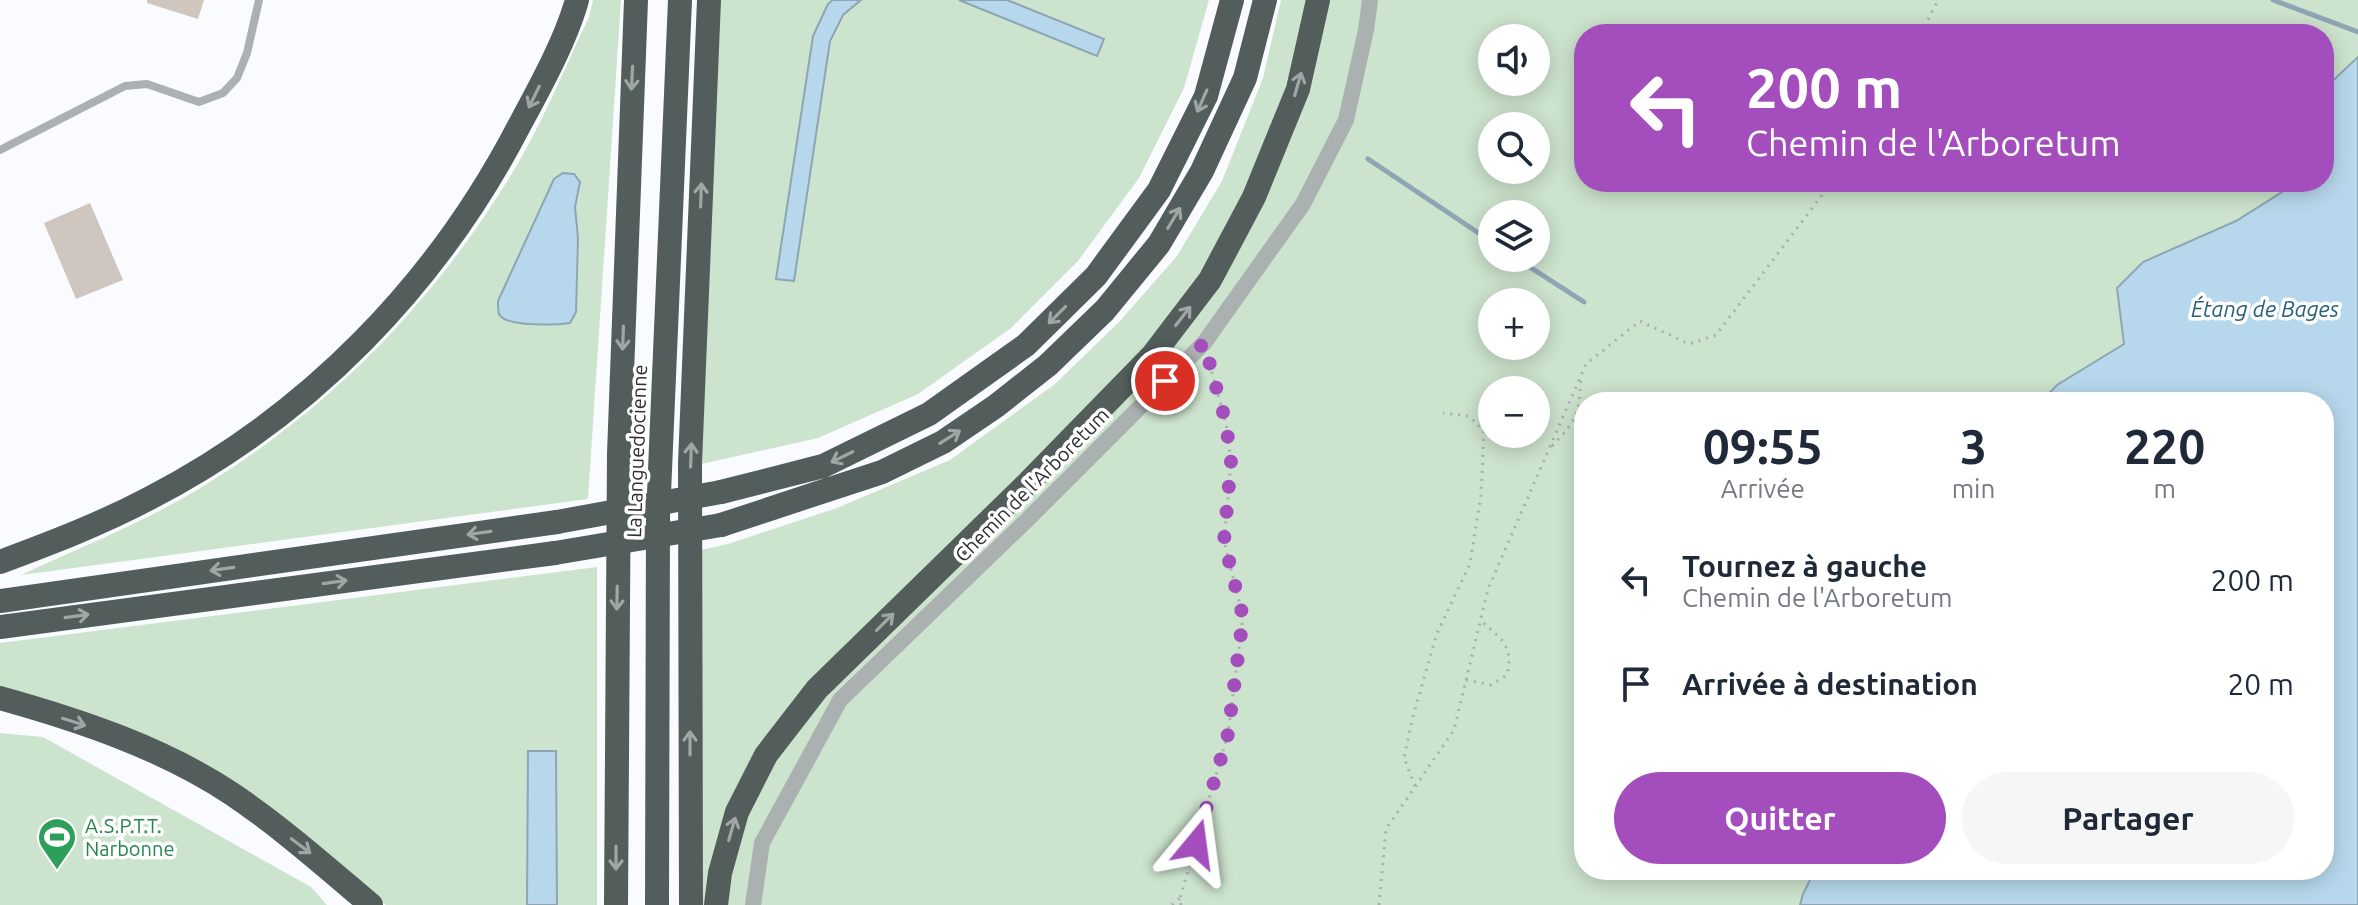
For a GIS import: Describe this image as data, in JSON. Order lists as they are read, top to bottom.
{
  "streets": {
    "highway": ["La Languedocienne"],
    "street": ["Chemin de l'Arboretum"]
  },
  "water": ["Étang de Bages"],
  "places": {
    "sports": ["A.S.P.T.T. Narbonne"]
  },
  "page": {
    "map_buttons": ["+", "−"],
    "turn": ["200 m", "Chemin de l'Arboretum"],
    "eta": [
      "09:55",
      "Arrivée",
      "3",
      "min",
      "220",
      "m"
    ],
    "list": [
      {
        "name": "Tournez à gauche",
        "note": "Chemin de l'Arboretum",
        "value": "200 m"
      },
      {
        "name": "Arrivée à destination",
        "value": "20 m"
      }
    ],
    "buttons": ["Quitter", "Partager"]
  }
}
